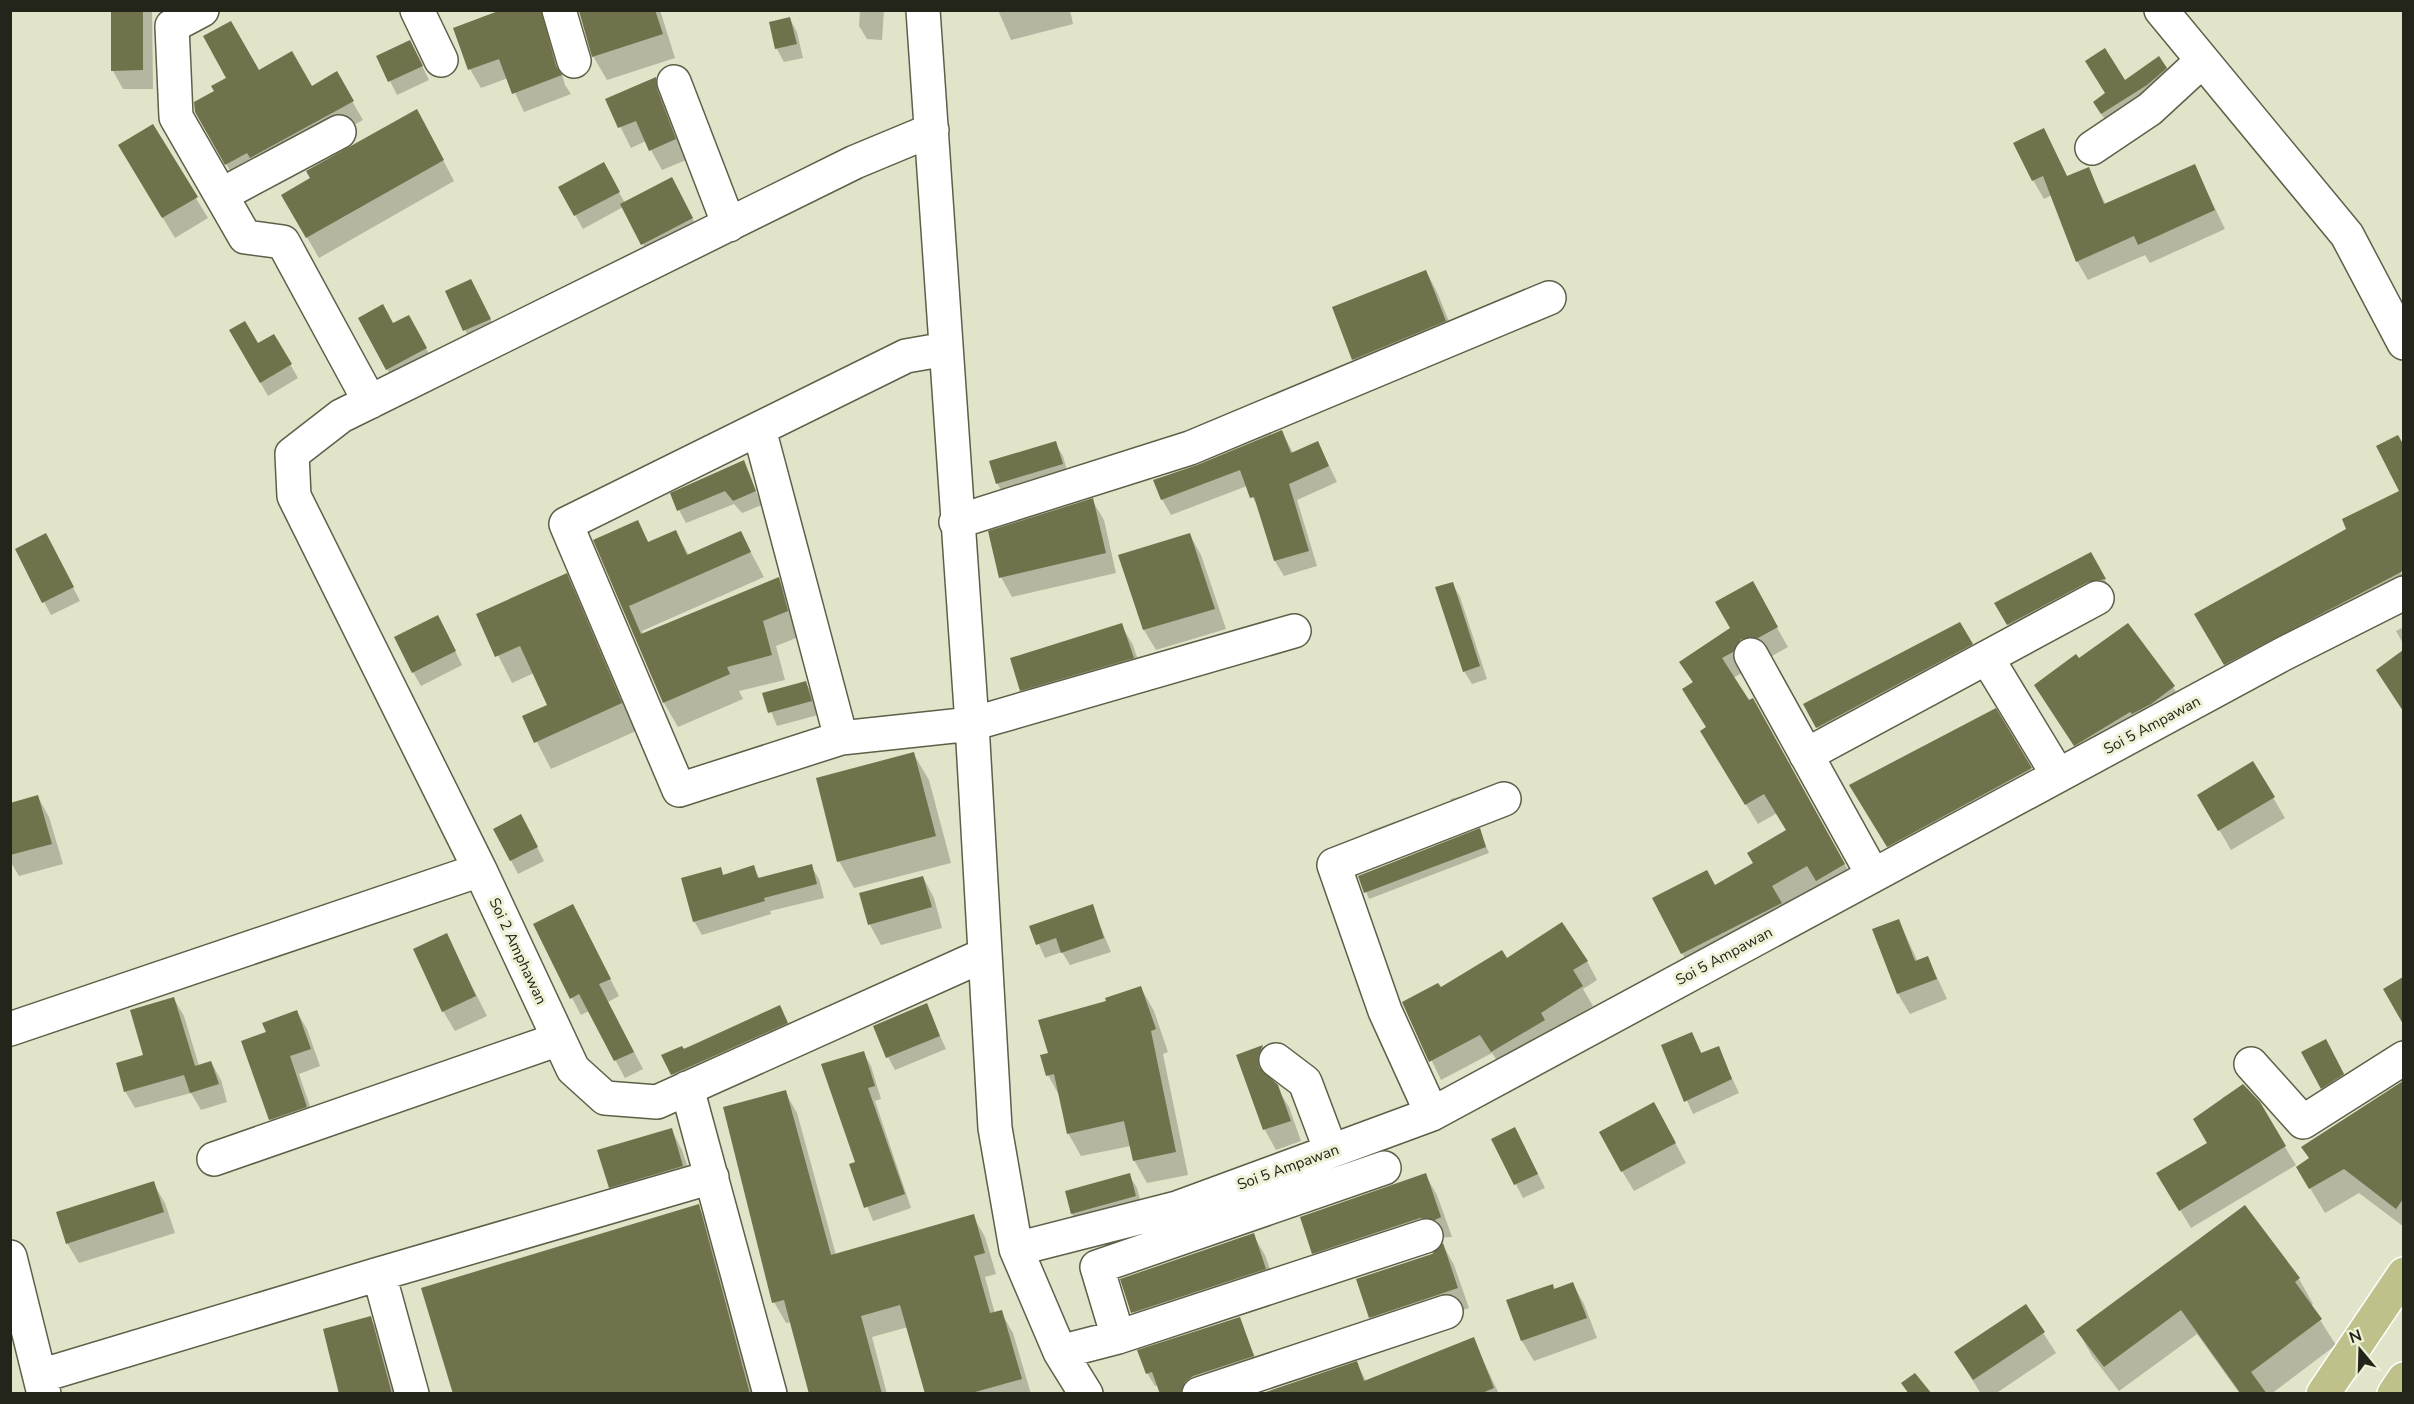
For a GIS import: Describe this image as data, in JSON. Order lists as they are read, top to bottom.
{
  "streets": {
    "street": ["Soi 5 Ampawan", "Soi 2 Amphawan"]
  },
  "north": "top"
}
